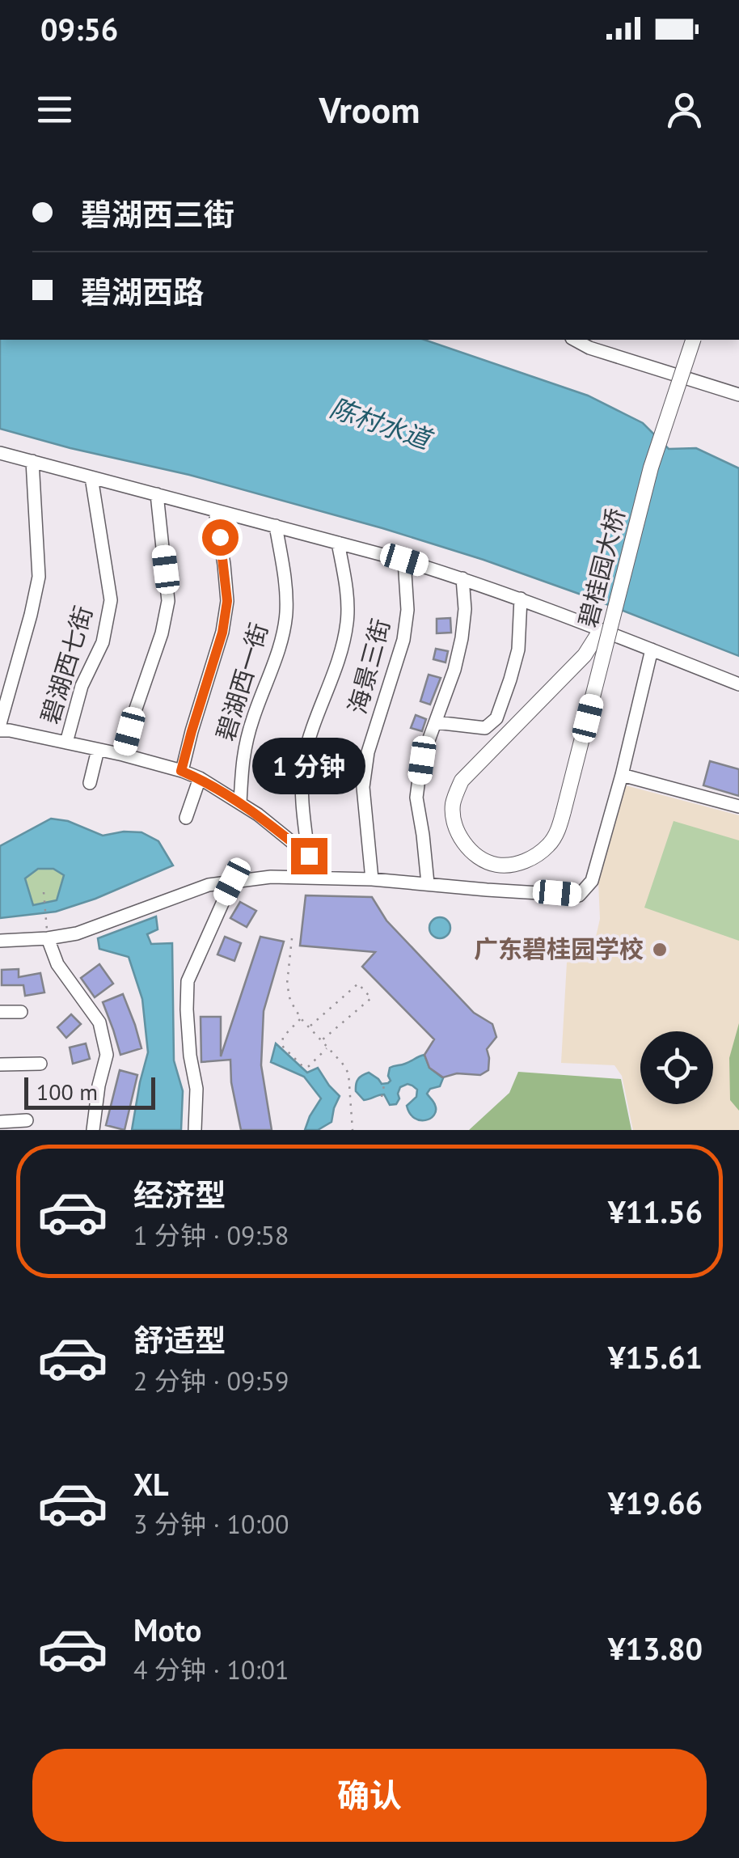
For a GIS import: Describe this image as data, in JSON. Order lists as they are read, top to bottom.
{
  "streets": {
    "main road": ["碧桂园大桥"],
    "street": ["碧湖西七街", "海景三街", "碧湖西一街"]
  },
  "water": ["陈村水道"],
  "places": ["广东碧桂园学校"],
  "scale_bar": "100 m",
  "page": {
    "status": "09:56",
    "header": "Vroom",
    "banner": ["碧湖西三街", "碧湖西路"],
    "bubble": "1 分钟",
    "scale": "100 m",
    "list": [
      {
        "name": "经济型",
        "note": "1 分钟 · 09:58",
        "value": "¥11.56"
      },
      {
        "name": "舒适型",
        "note": "2 分钟 · 09:59",
        "value": "¥15.61"
      },
      {
        "name": "XL",
        "note": "3 分钟 · 10:00",
        "value": "¥19.66"
      },
      {
        "name": "Moto",
        "note": "4 分钟 · 10:01",
        "value": "¥13.80"
      }
    ],
    "buttons": "确认"
  }
}
